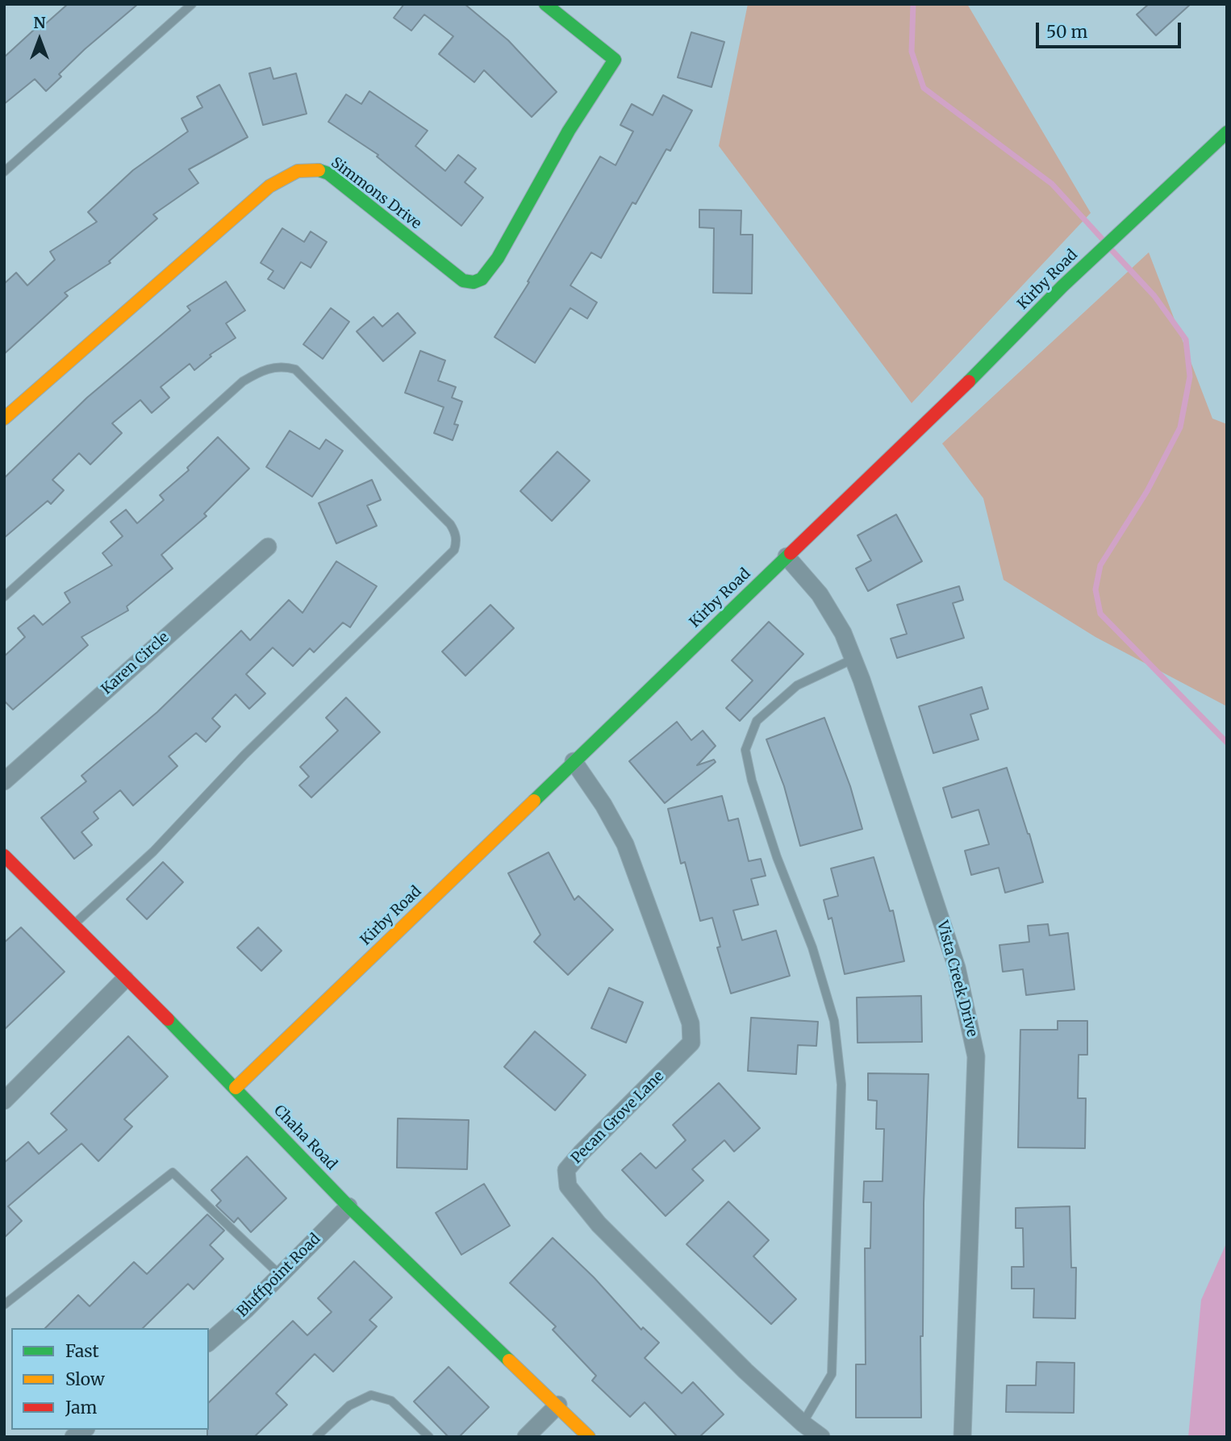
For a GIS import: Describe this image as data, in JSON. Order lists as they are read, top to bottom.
{
  "streets": {
    "street": [
      "Simmons Drive",
      "Kirby Road",
      "Karen Circle",
      "Vista Creek Drive",
      "Pecan Grove Lane",
      "Chaha Road",
      "Bluffpoint Road"
    ]
  },
  "crossings": [
    ["Kirby Road", "Vista Creek Drive"],
    ["Kirby Road", "Pecan Grove Lane"],
    ["Kirby Road", "Chaha Road"],
    ["Chaha Road", "Bluffpoint Road"]
  ],
  "legend": ["Fast", "Slow", "Jam"],
  "scale_bar": "50 m",
  "north": "top"
}
